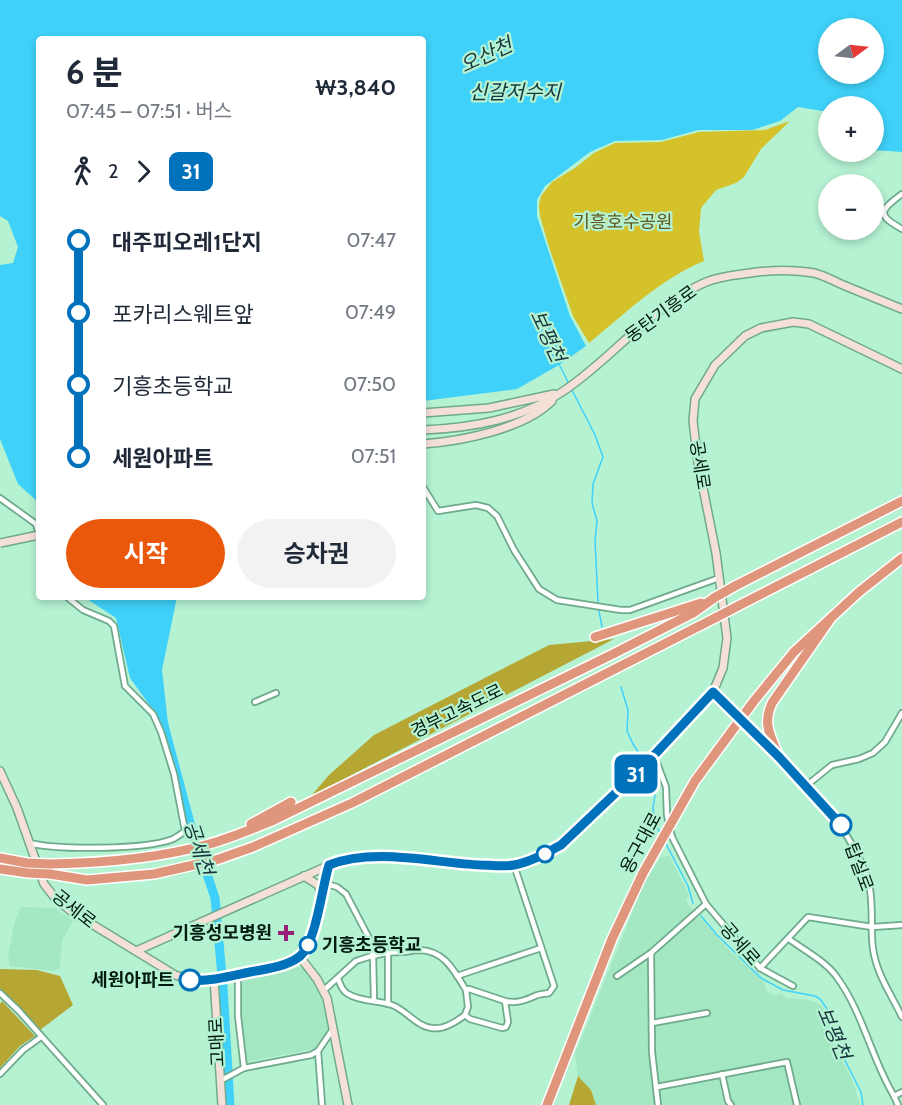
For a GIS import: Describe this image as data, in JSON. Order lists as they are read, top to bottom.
{
  "streets": {
    "highway": ["경부고속도로", "용구대로"],
    "street": [
      "동탄기흥로",
      "공세로",
      "탑실로",
      "고매로"
    ]
  },
  "crossings": [
    ["공세로", "탑실로"],
    ["공세로", "고매로"]
  ],
  "water": [
    "오산천",
    "신갈저수지",
    "보평천",
    "공세천"
  ],
  "parks": ["기흥호수공원"],
  "places": {
    "health": ["기흥성모병원"],
    "other": ["기흥초등학교", "세원아파트"]
  },
  "lines": ["bus line 31"],
  "north": "right",
  "page": {
    "on_map": "31",
    "map_buttons": ["+", "−"],
    "heading": ["6 분", "07:45 – 07:51 · 버스", "₩3,840"],
    "legs": ["2", "31"],
    "list": [
      {
        "name": "대주피오레1단지",
        "value": "07:47"
      },
      {
        "name": "포카리스웨트앞",
        "value": "07:49"
      },
      {
        "name": "기흥초등학교",
        "value": "07:50"
      },
      {
        "name": "세원아파트",
        "value": "07:51"
      }
    ],
    "buttons": ["시작", "승차권"]
  }
}
